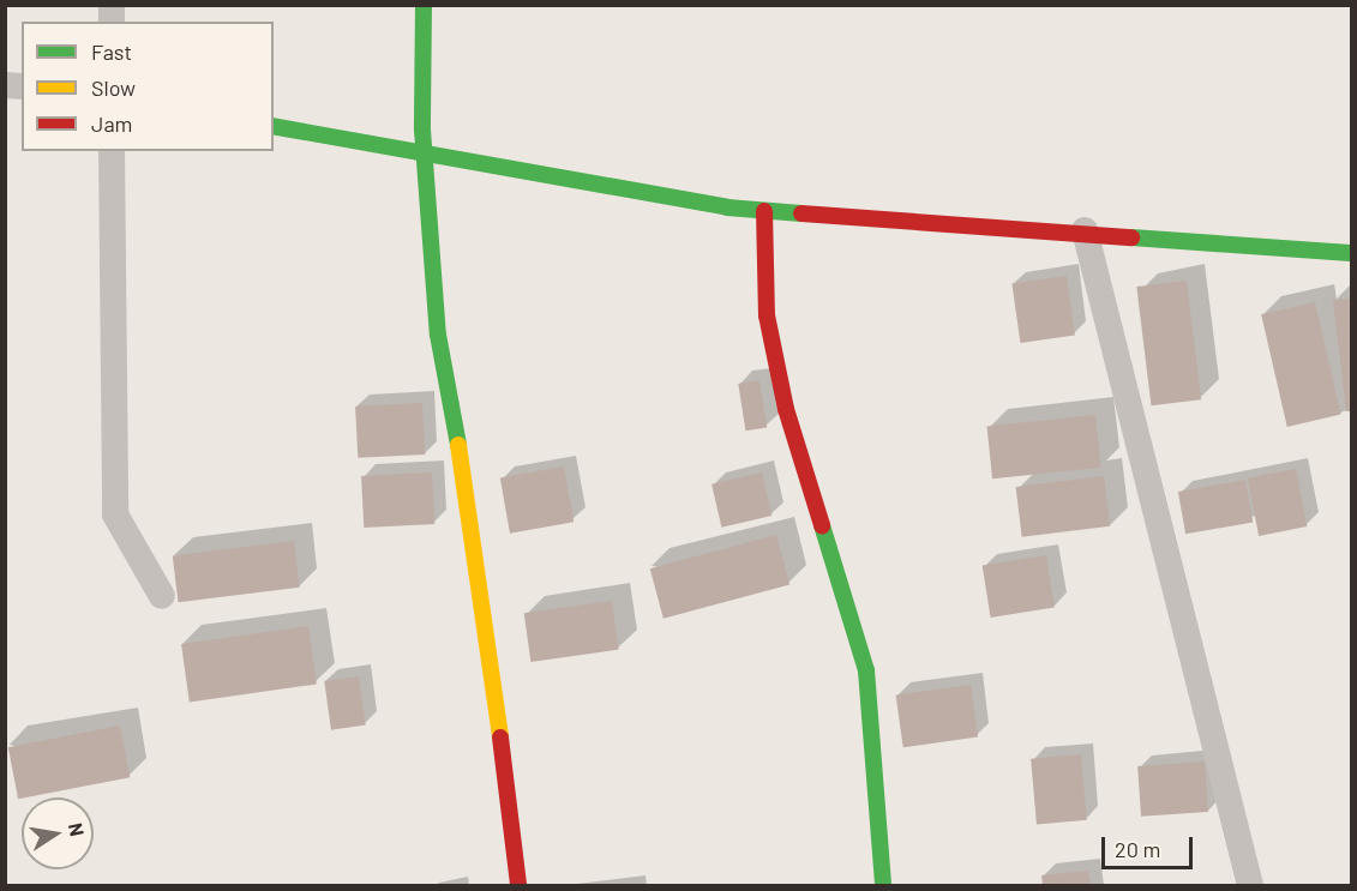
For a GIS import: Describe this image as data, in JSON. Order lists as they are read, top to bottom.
{
  "legend": ["Fast", "Slow", "Jam"],
  "scale_bar": "20 m",
  "north": "right"
}
